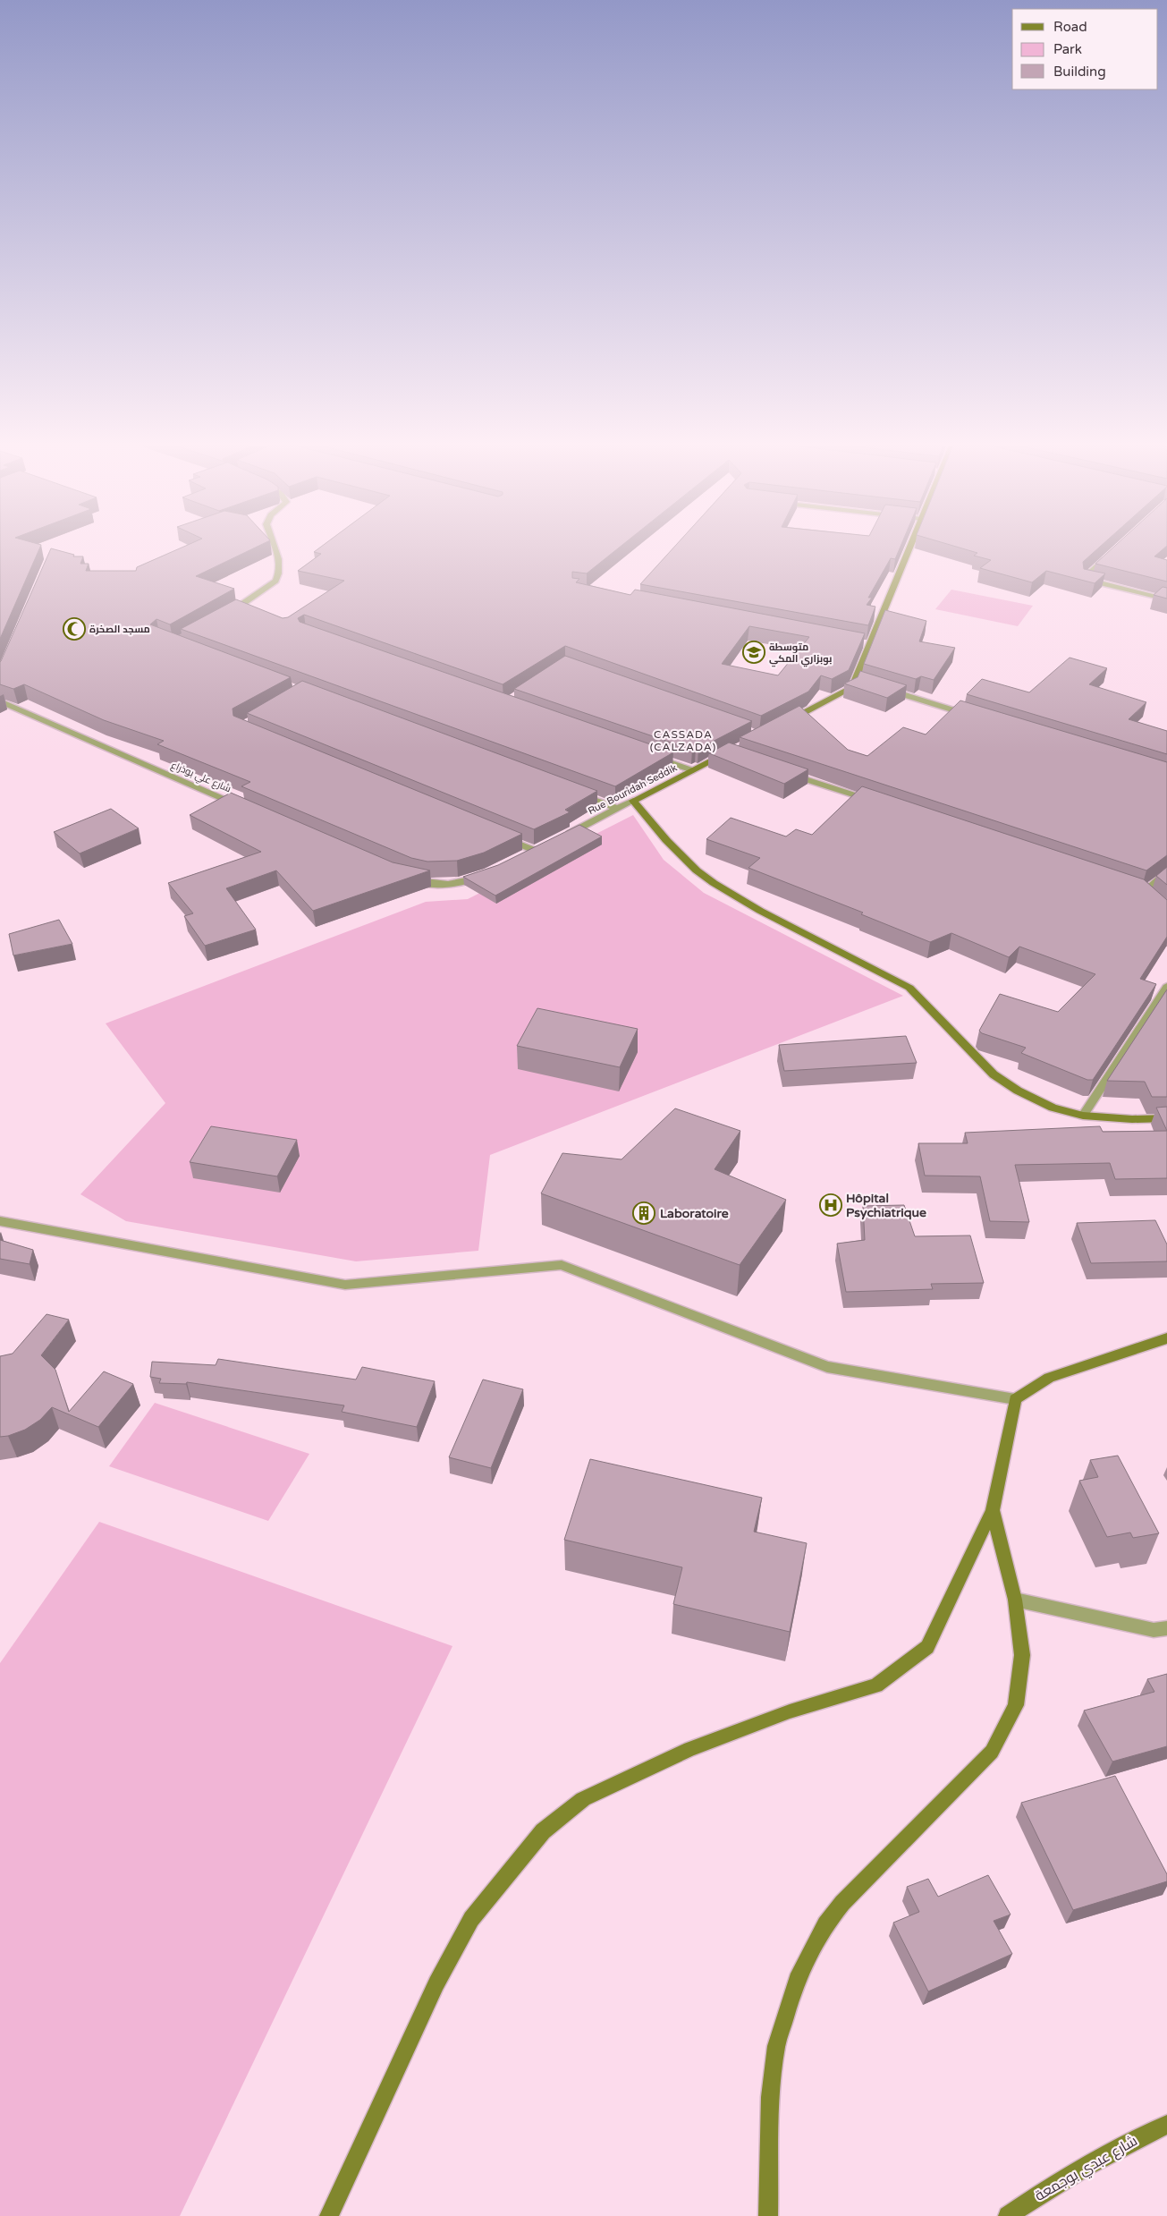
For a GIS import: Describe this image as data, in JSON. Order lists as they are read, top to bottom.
{
  "streets": {
    "main road": ["Rue Bouridah Seddik", "شارع عبدي بوجمعة"],
    "street": ["شارع علي بوذراع"]
  },
  "districts": ["CASSADA (CALZADA)"],
  "places": {
    "mosque": ["مسجد الصخرة"],
    "school or university": ["متوسطة بوبزاري المكي"],
    "hospital": ["Hôpital Psychiatrique"],
    "building": ["Laboratoire"]
  },
  "legend": ["Road", "Park", "Building"]
}
